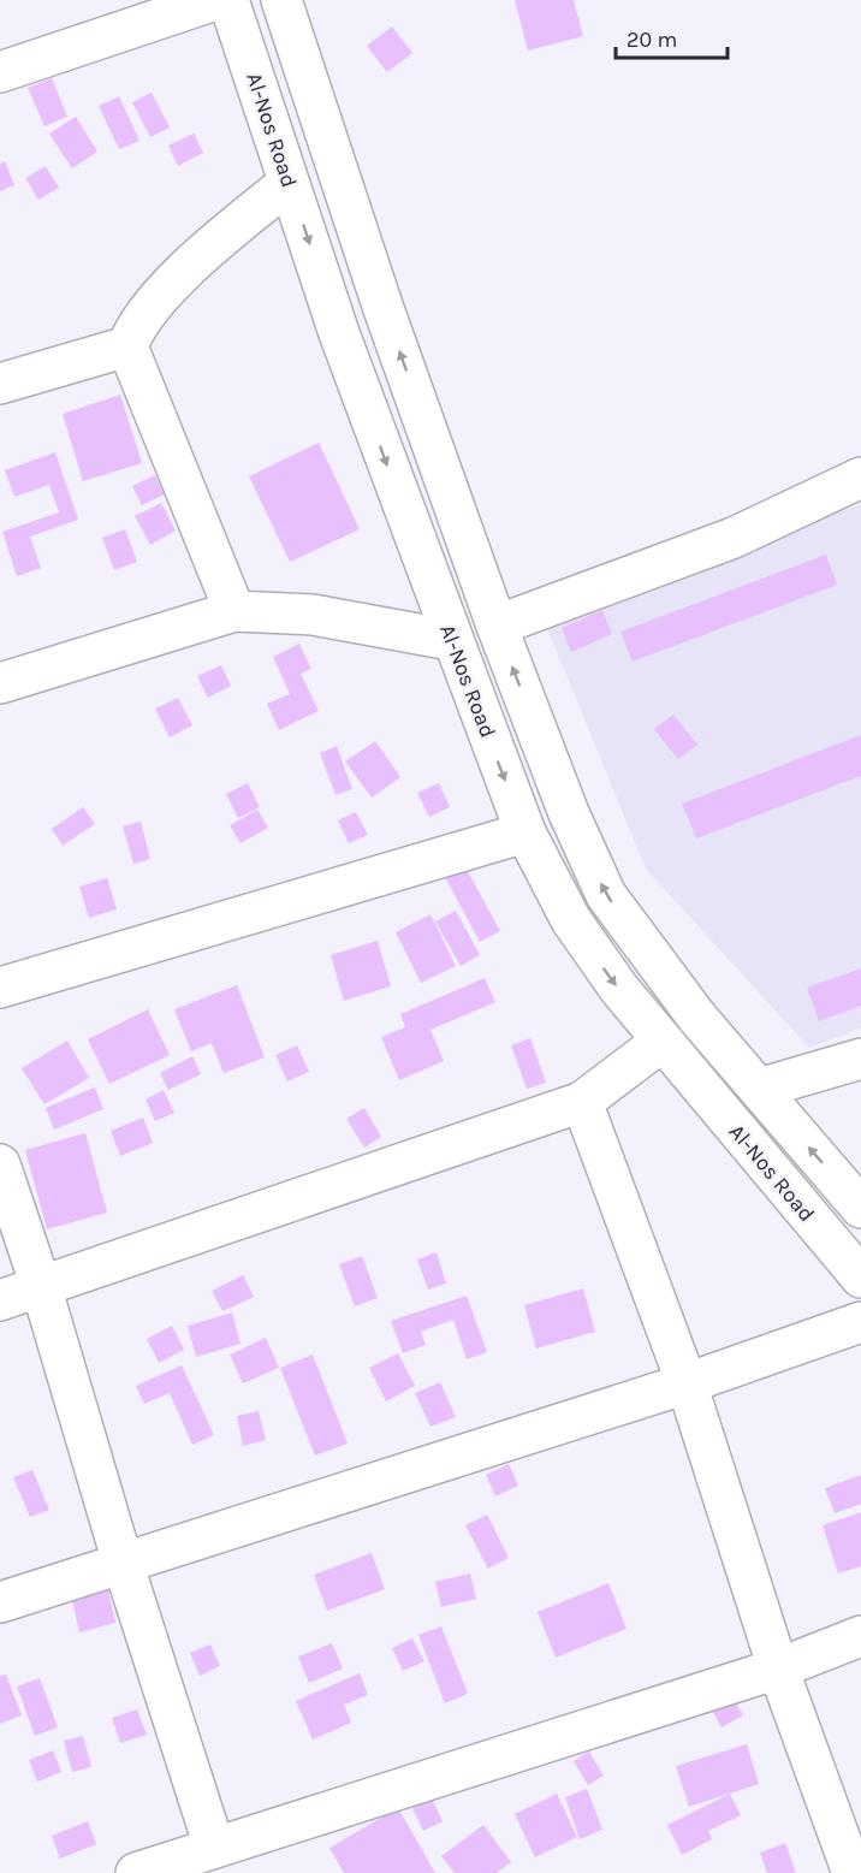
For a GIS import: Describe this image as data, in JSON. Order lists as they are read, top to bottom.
{
  "streets": {
    "street": ["Al-Nos Road"]
  },
  "scale_bar": "20 m"
}
